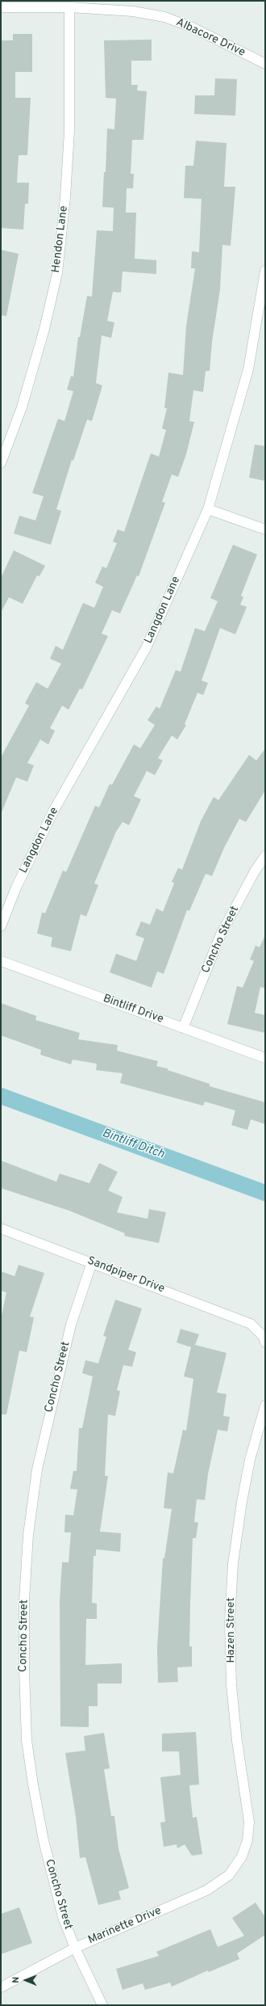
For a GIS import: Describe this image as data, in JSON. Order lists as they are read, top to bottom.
{
  "streets": {
    "street": [
      "Albacore Drive",
      "Hendon Lane",
      "Langdon Lane",
      "Concho Street",
      "Bintliff Drive",
      "Sandpiper Drive",
      "Hazen Street",
      "Marinette Drive"
    ]
  },
  "crossings": [
    ["Albacore Drive", "Hendon Lane"],
    ["Concho Street", "Bintliff Drive"],
    ["Concho Street", "Sandpiper Drive"],
    ["Concho Street", "Marinette Drive"],
    ["Hazen Street", "Marinette Drive"]
  ],
  "water": ["Bintliff Ditch"],
  "north": "left"
}
